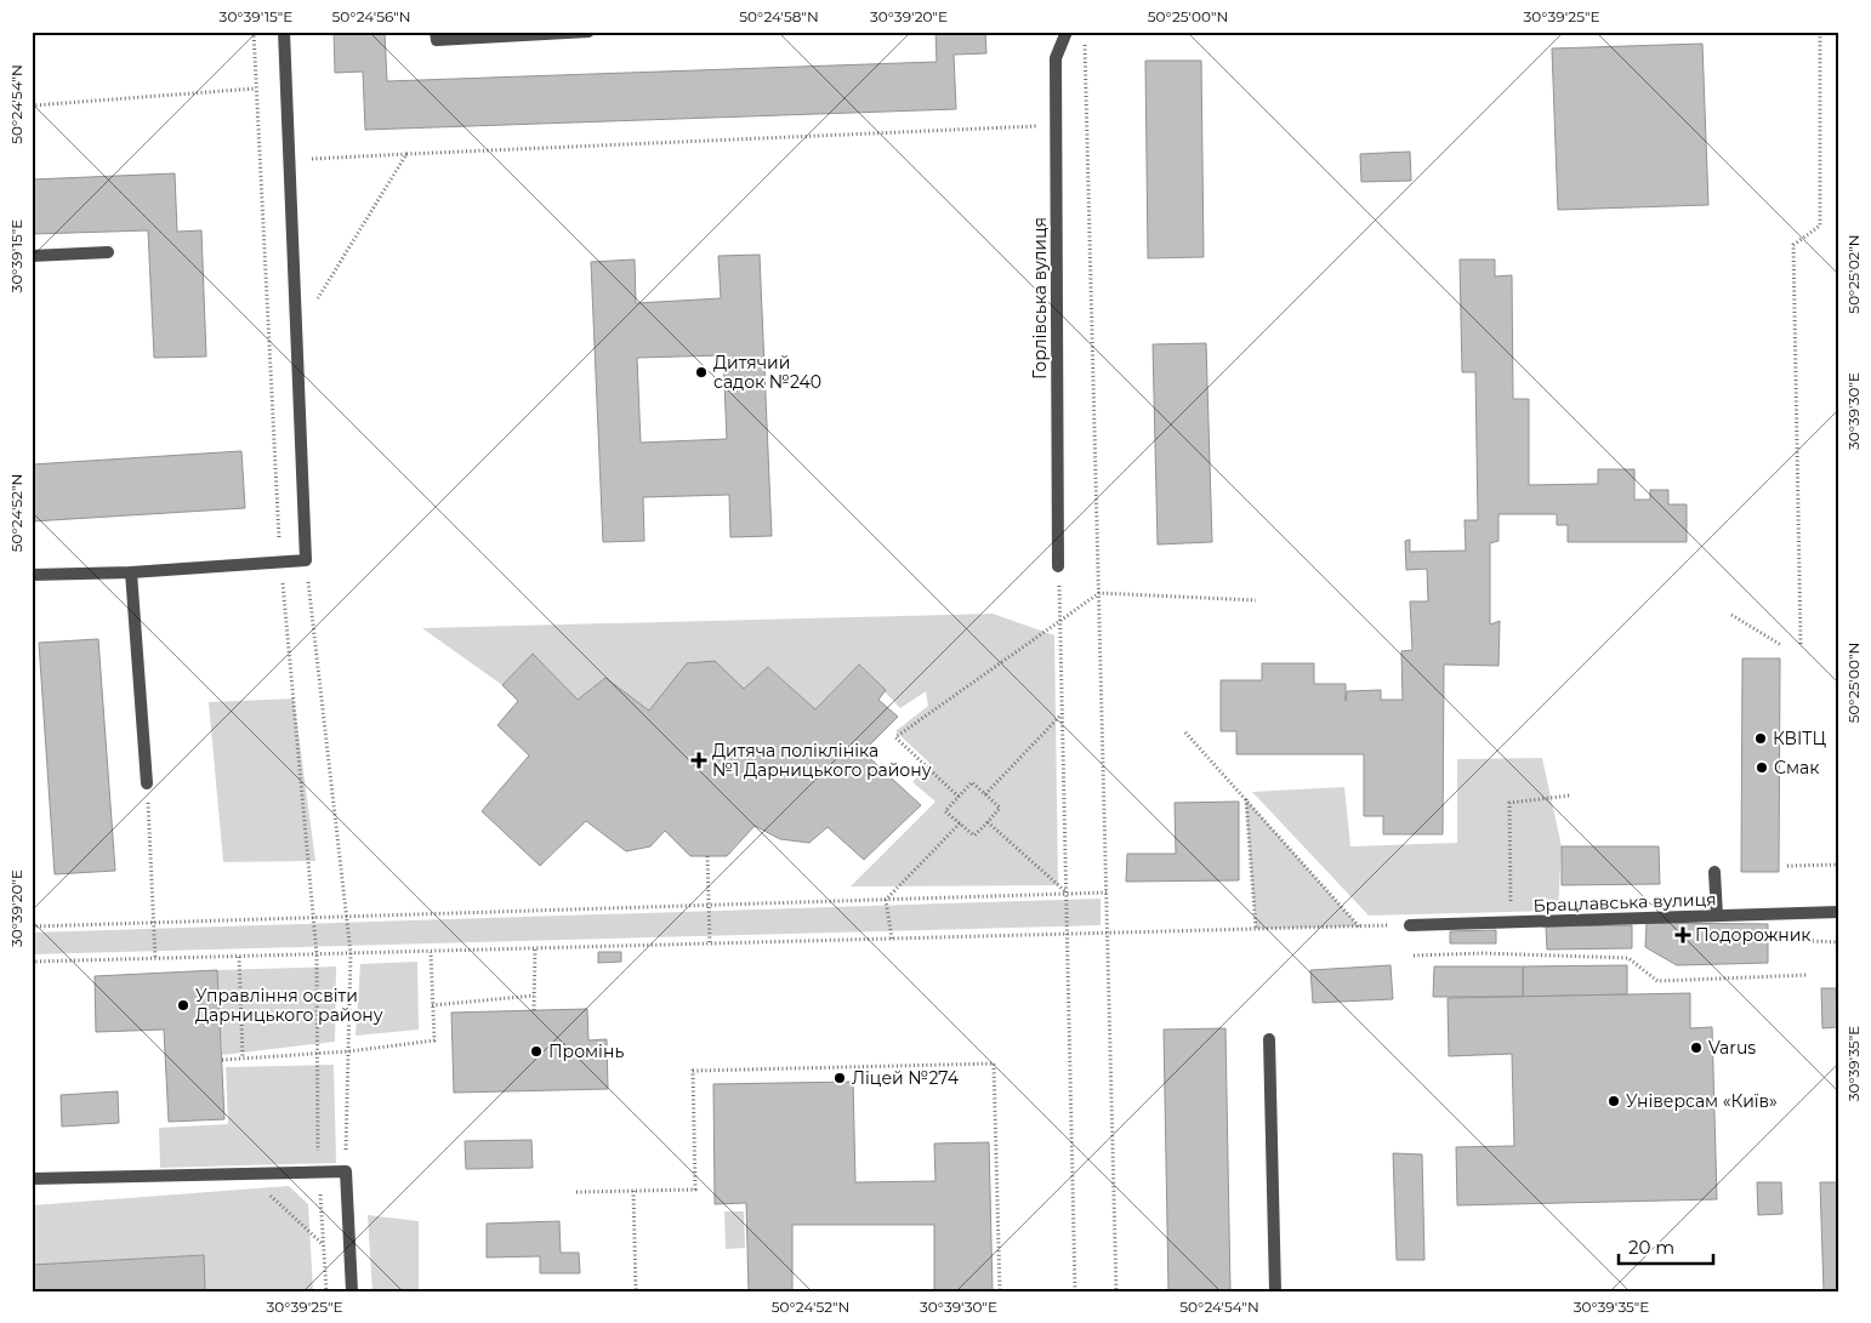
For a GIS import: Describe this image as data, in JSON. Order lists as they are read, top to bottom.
{
  "streets": {
    "street": ["Горлівська вулиця", "Брацлавська вулиця"]
  },
  "places": {
    "other": [
      "Дитячий садок №240",
      "КВІТЦ",
      "Смак",
      "Управління освіти Дарницького району",
      "Varus",
      "Промінь",
      "Ліцей №274",
      "Універсам «Київ»"
    ],
    "health": ["Дитяча поліклініка №1 Дарницького району", "Подорожник"]
  },
  "scale_bar": "20 m",
  "coordinates": [
    "30°39'15\"E",
    "50°24'56\"N",
    "50°24'58\"N",
    "30°39'20\"E",
    "50°25'00\"N",
    "30°39'25\"E",
    "50°24'54\"N",
    "50°25'02\"N",
    "30°39'30\"E",
    "50°24'52\"N",
    "30°39'35\"E"
  ]
}
